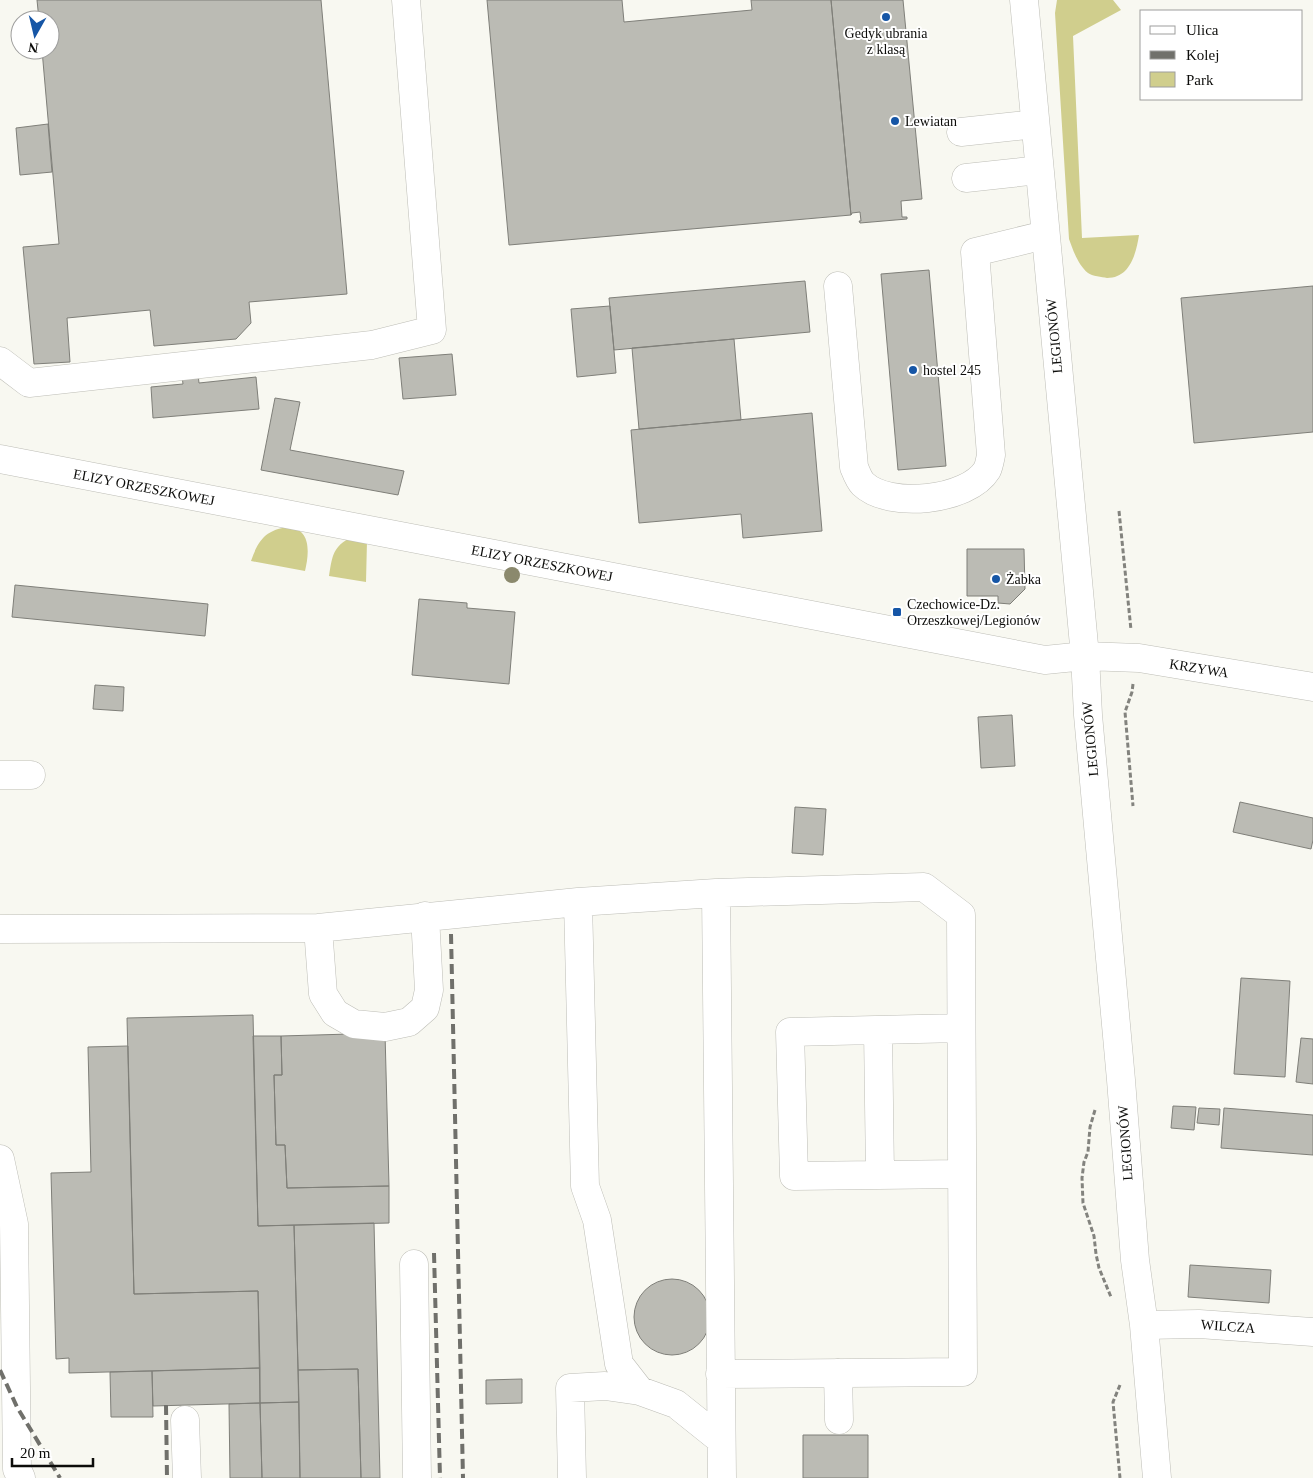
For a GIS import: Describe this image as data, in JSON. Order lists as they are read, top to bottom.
{
  "streets": {
    "street": [
      "LEGIONÓW",
      "ELIZY ORZESZKOWEJ",
      "KRZYWA",
      "WILCZA"
    ]
  },
  "crossings": [
    ["LEGIONÓW", "ELIZY ORZESZKOWEJ"],
    ["LEGIONÓW", "KRZYWA"],
    ["LEGIONÓW", "WILCZA"],
    ["ELIZY ORZESZKOWEJ", "KRZYWA"]
  ],
  "places": {
    "other": [
      "Gedyk ubrania z klasą",
      "Lewiatan",
      "hostel 245",
      "Żabka"
    ],
    "transit": ["Czechowice-Dz. Orzeszkowej/Legionów"]
  },
  "legend": ["Ulica", "Kolej", "Park"],
  "scale_bar": "20 m",
  "north": "bottom"
}
